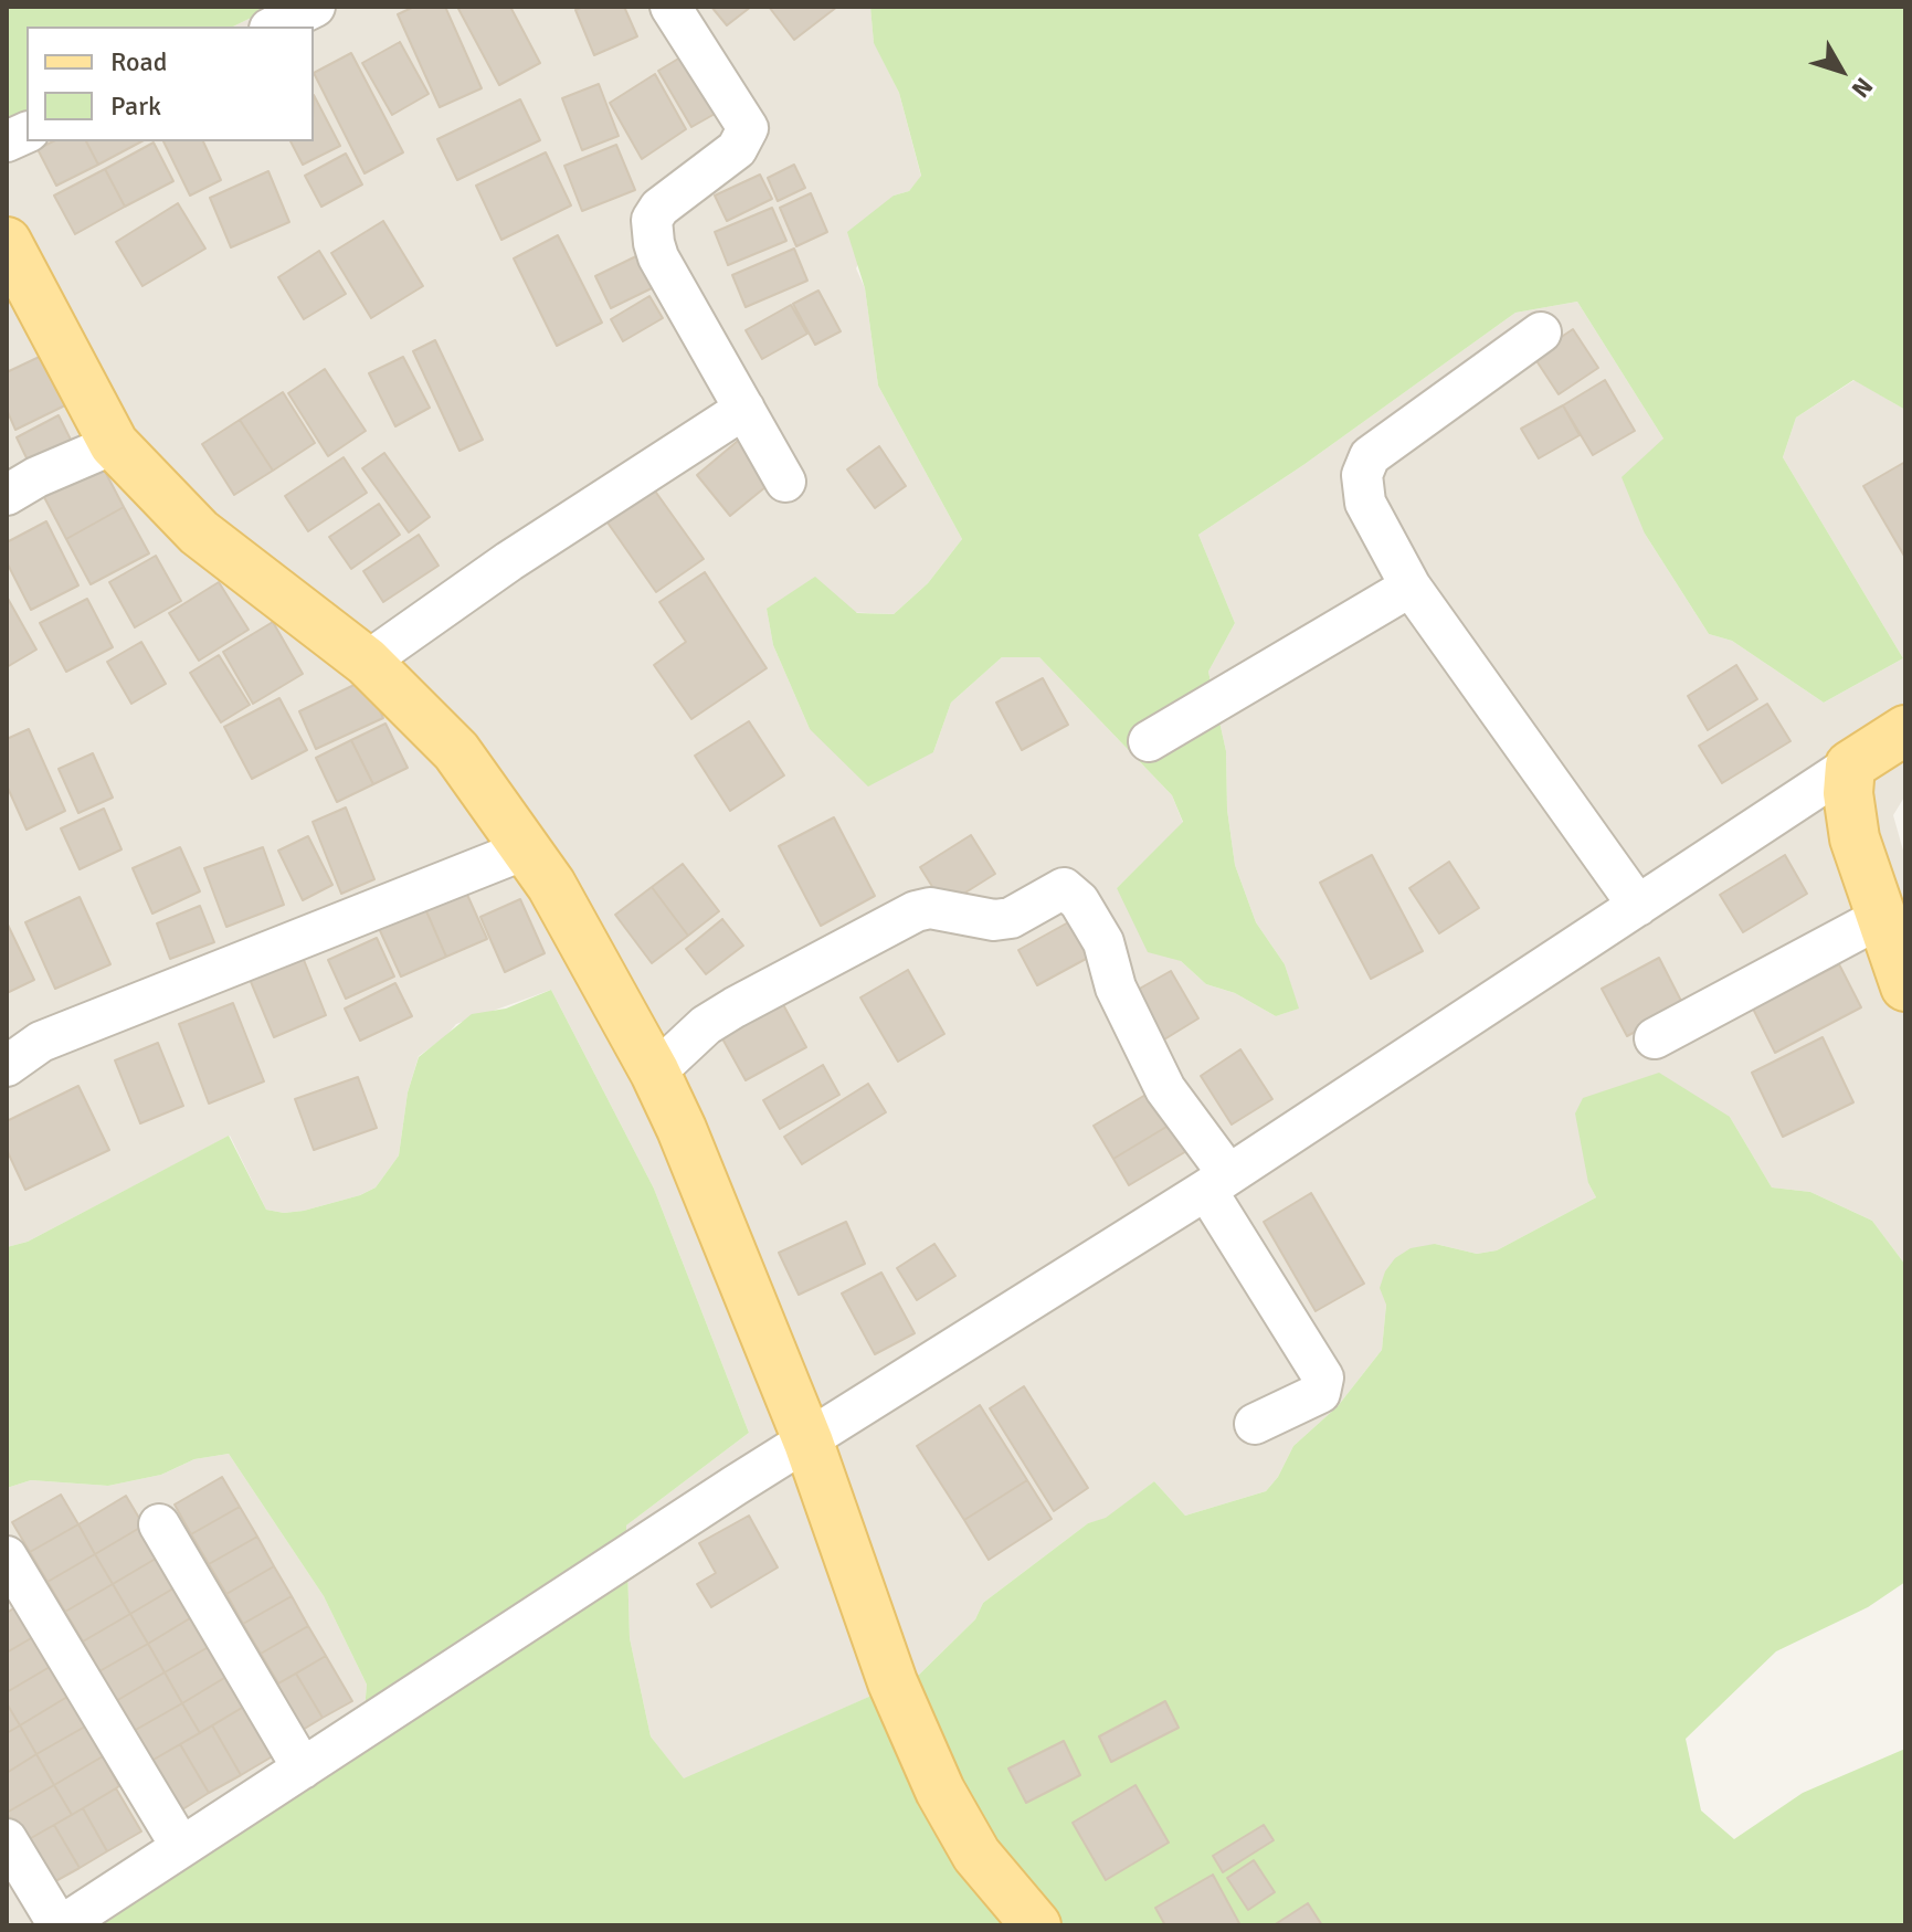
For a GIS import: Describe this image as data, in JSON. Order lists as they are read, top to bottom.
{
  "legend": ["Road", "Park"],
  "north": "bottom right"
}
